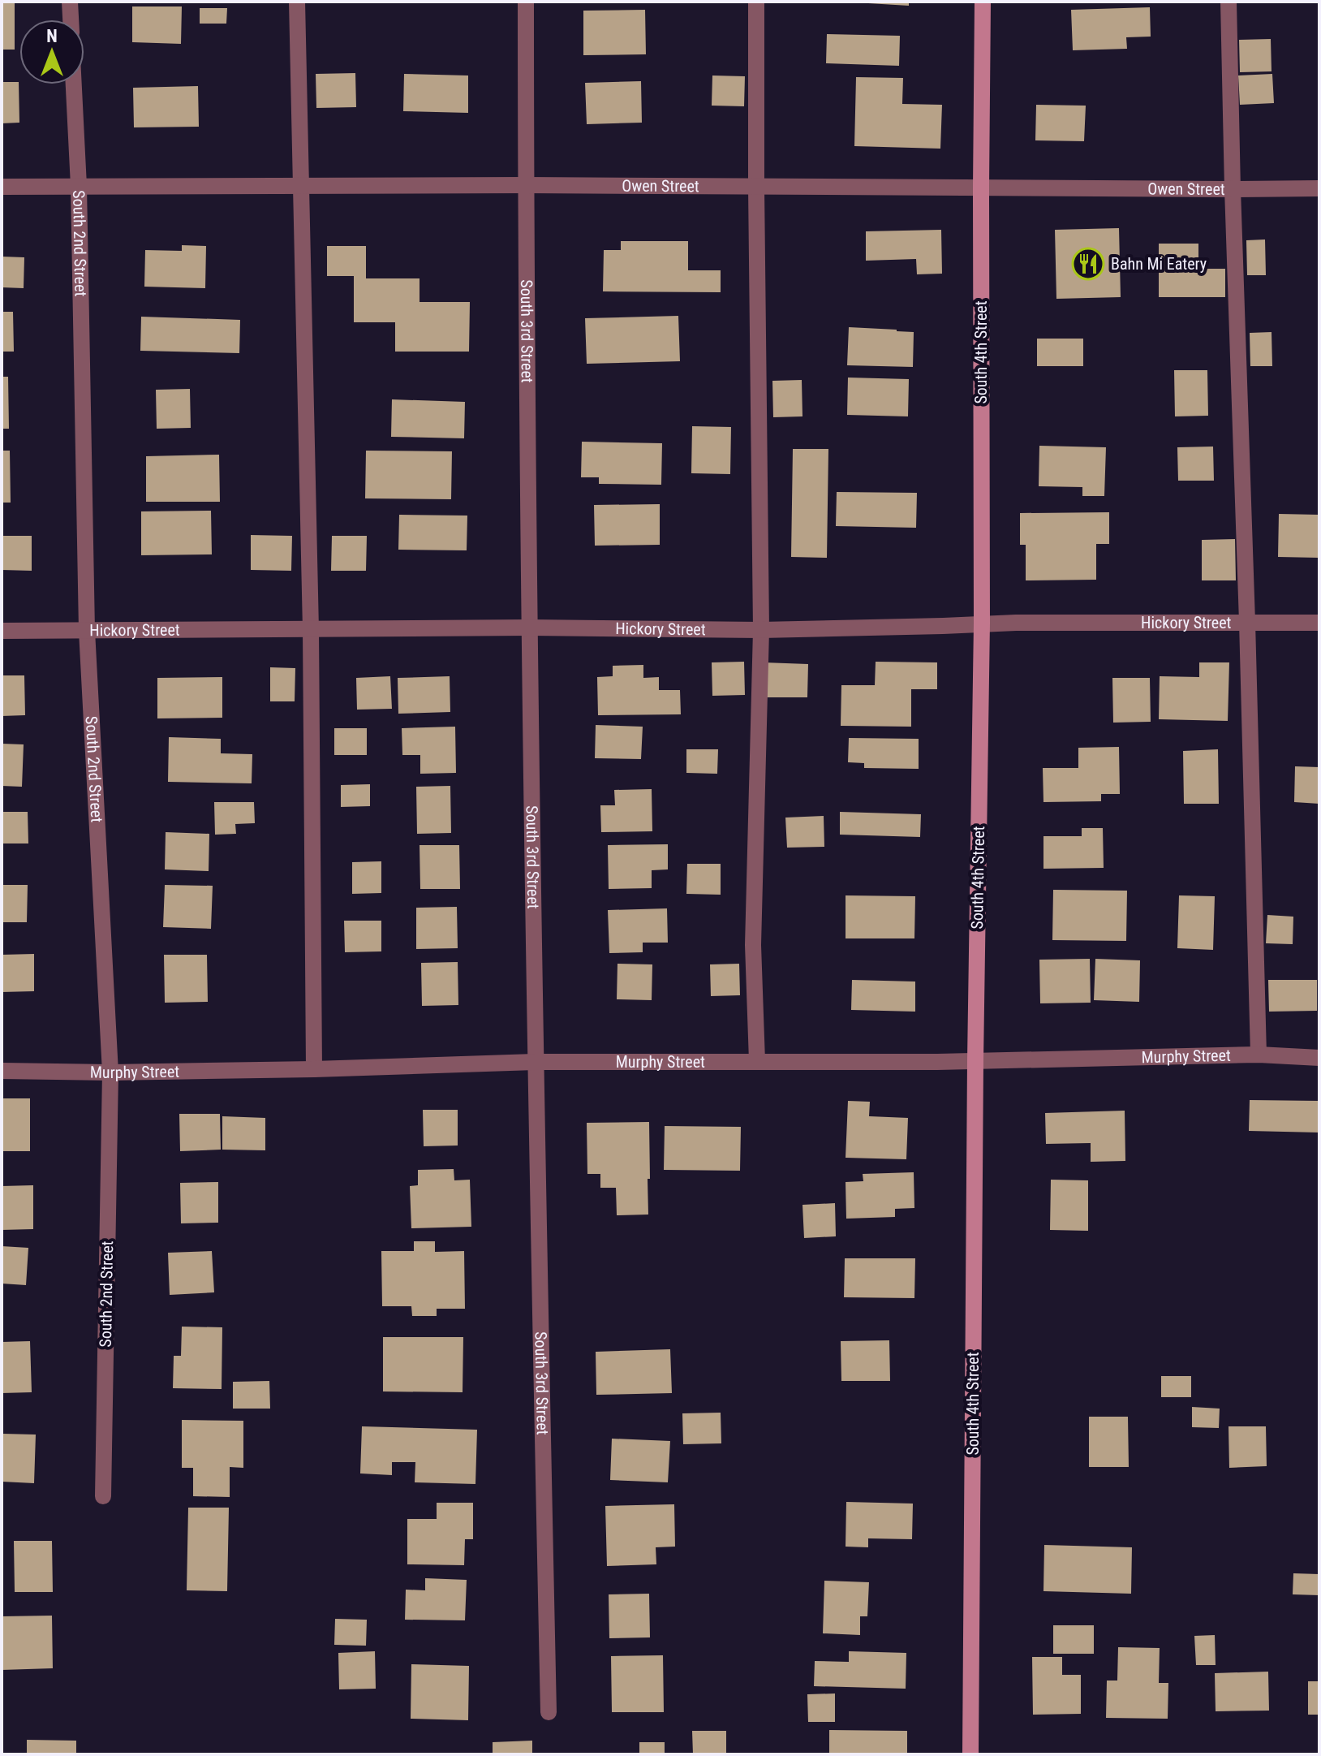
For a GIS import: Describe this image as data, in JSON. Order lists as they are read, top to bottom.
{
  "streets": {
    "main road": ["South 4th Street"],
    "street": [
      "Owen Street",
      "South 2nd Street",
      "South 3rd Street",
      "Hickory Street",
      "Murphy Street"
    ]
  },
  "crossings": [
    ["Owen Street", "South 2nd Street"],
    ["Owen Street", "South 3rd Street"],
    ["Owen Street", "South 4th Street"],
    ["South 2nd Street", "Hickory Street"],
    ["South 2nd Street", "Murphy Street"],
    ["South 3rd Street", "Hickory Street"],
    ["South 3rd Street", "Murphy Street"],
    ["South 4th Street", "Hickory Street"],
    ["South 4th Street", "Murphy Street"]
  ],
  "places": {
    "restaurant": ["Bahn Mi Eatery"]
  },
  "north": "top"
}
